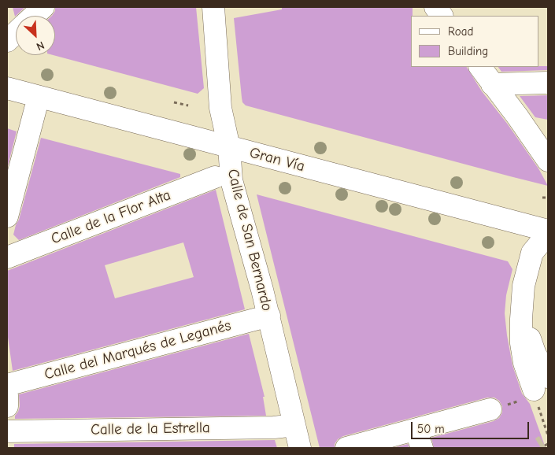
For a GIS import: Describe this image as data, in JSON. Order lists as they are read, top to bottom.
{
  "streets": {
    "street": [
      "Gran Vía",
      "Calle de la Flor Alta",
      "Calle de San Bernardo",
      "Calle del Marqués de Leganés",
      "Calle de la Estrella"
    ]
  },
  "crossings": [
    ["Gran Vía", "Calle de San Bernardo"],
    ["Calle de San Bernardo", "Calle del Marqués de Leganés"],
    ["Calle de San Bernardo", "Calle de la Estrella"]
  ],
  "legend": ["Road", "Building"],
  "scale_bar": "50 m",
  "north": "bottom right"
}
